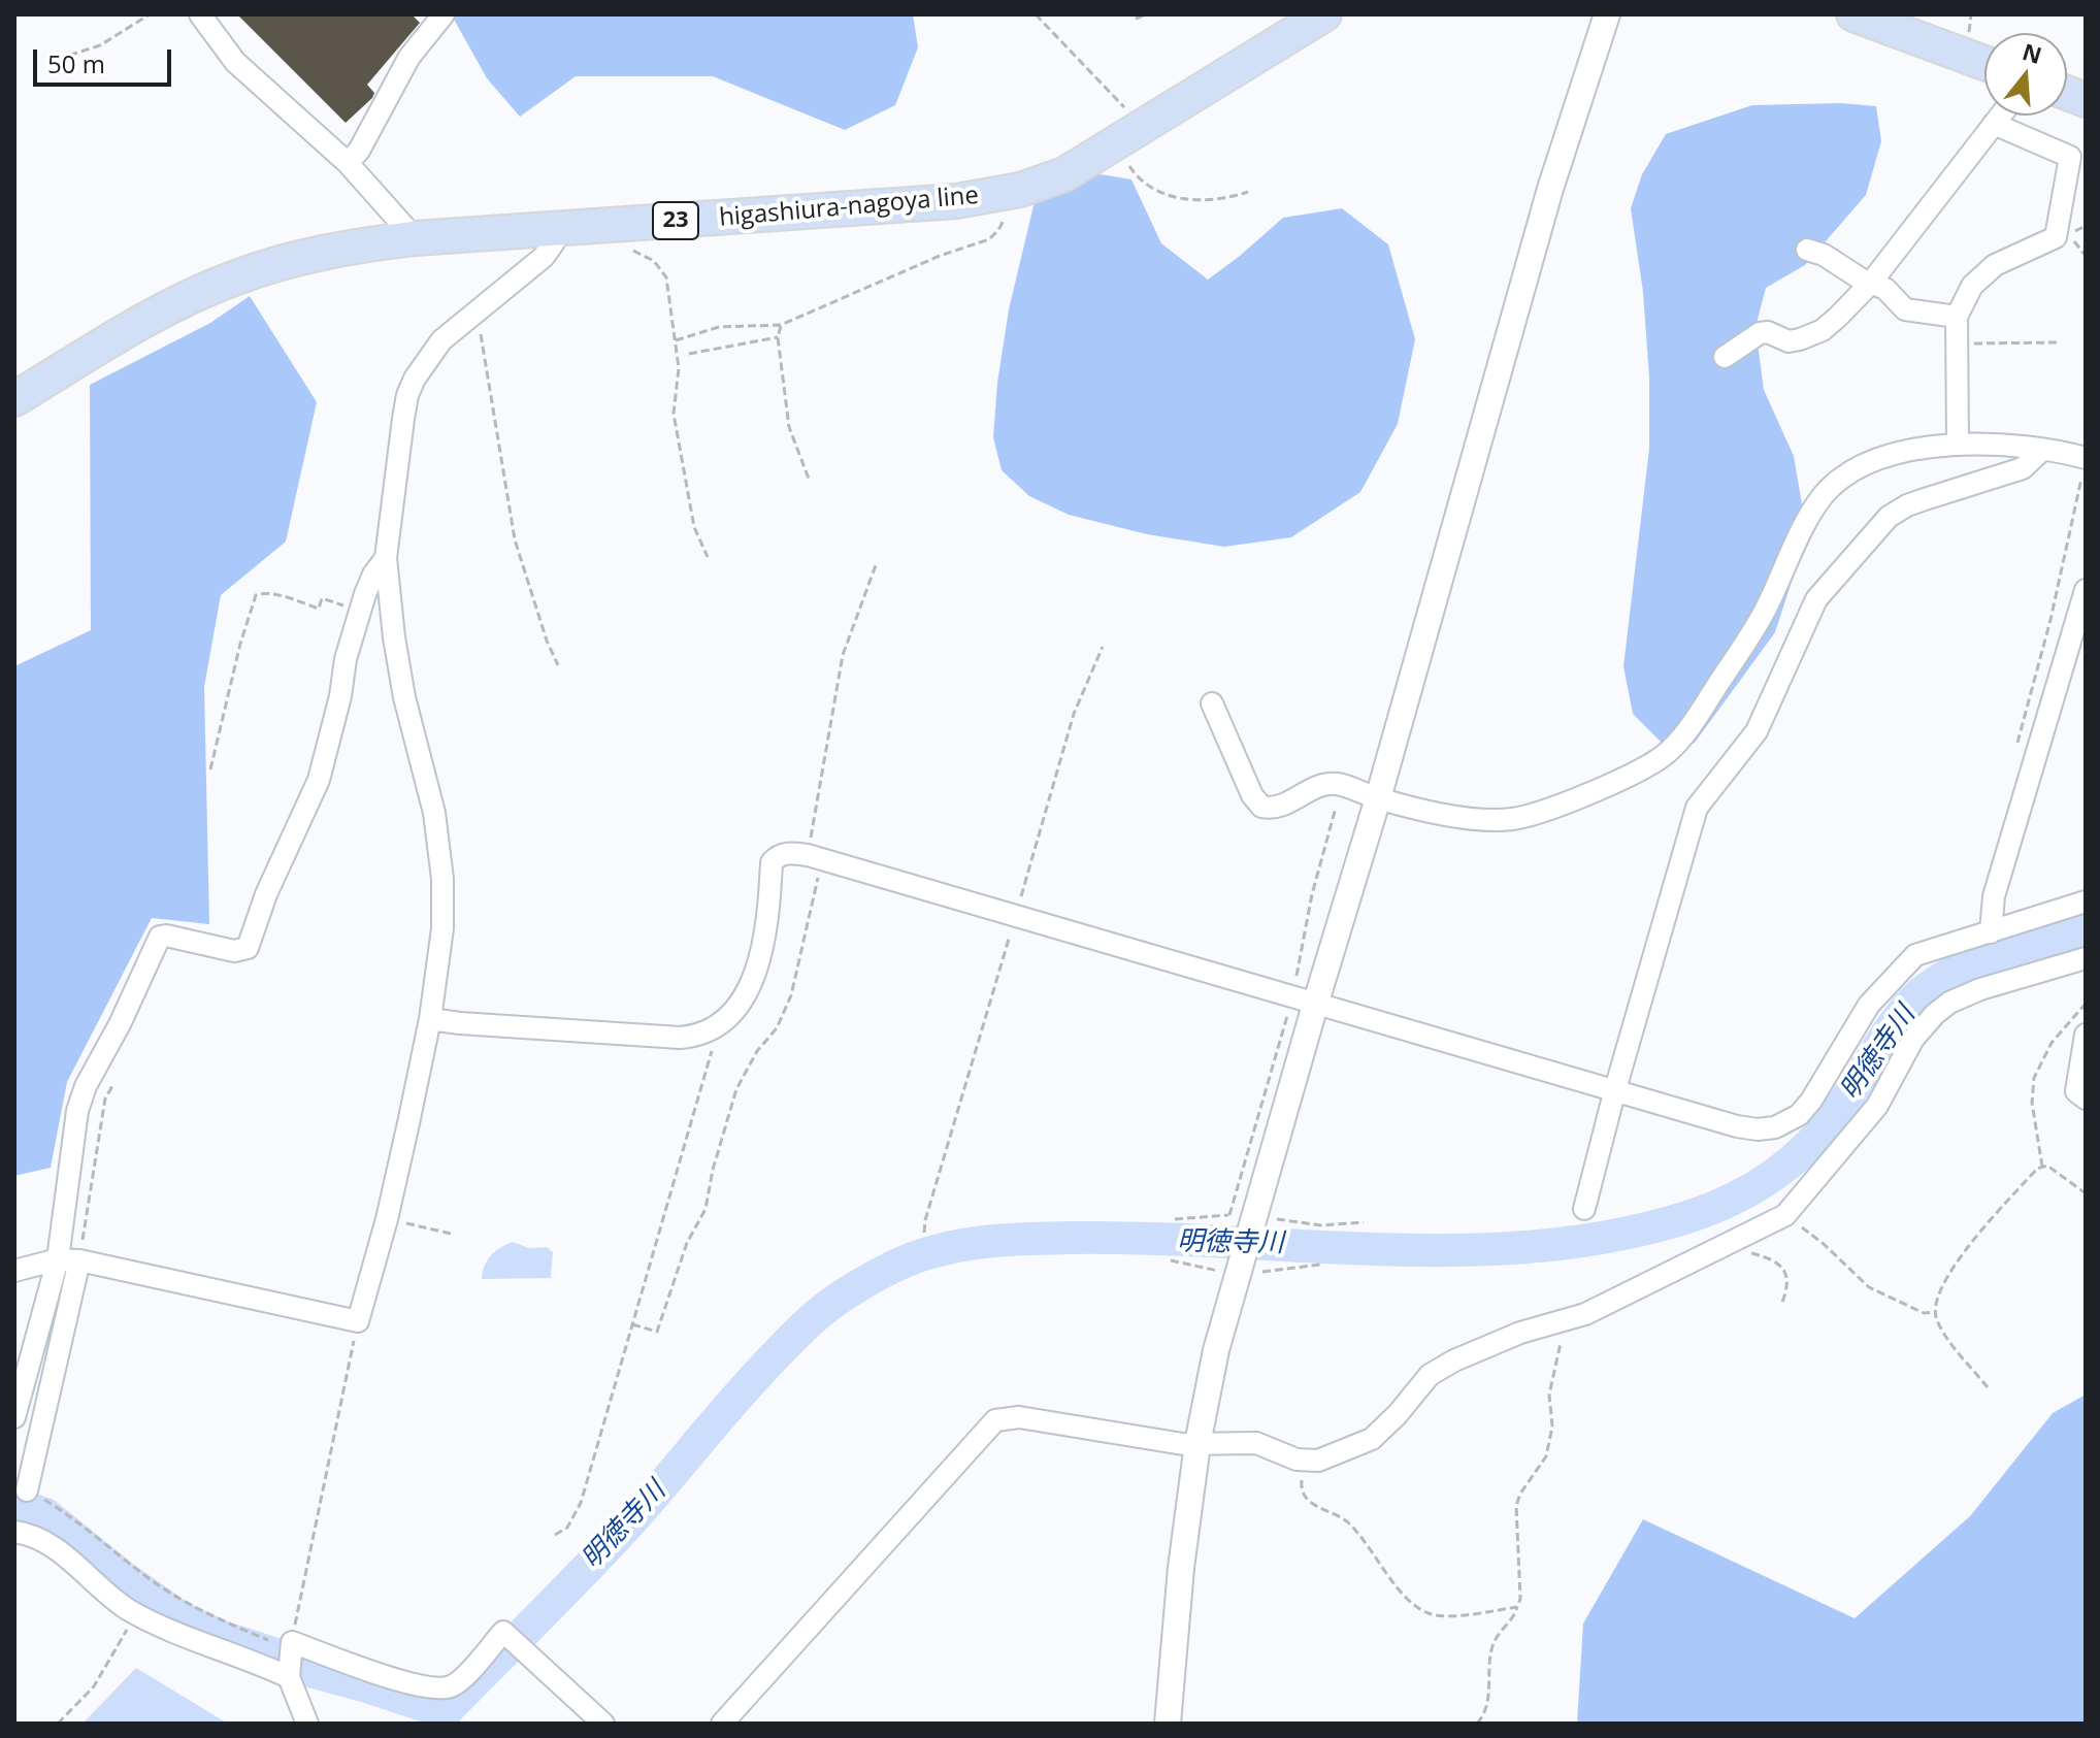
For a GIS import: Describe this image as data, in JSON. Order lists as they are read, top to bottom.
{
  "streets": {
    "main road": ["higashiura-nagoya line", "23"]
  },
  "water": ["明徳寺川"],
  "scale_bar": "50 m",
  "north": "top"
}
